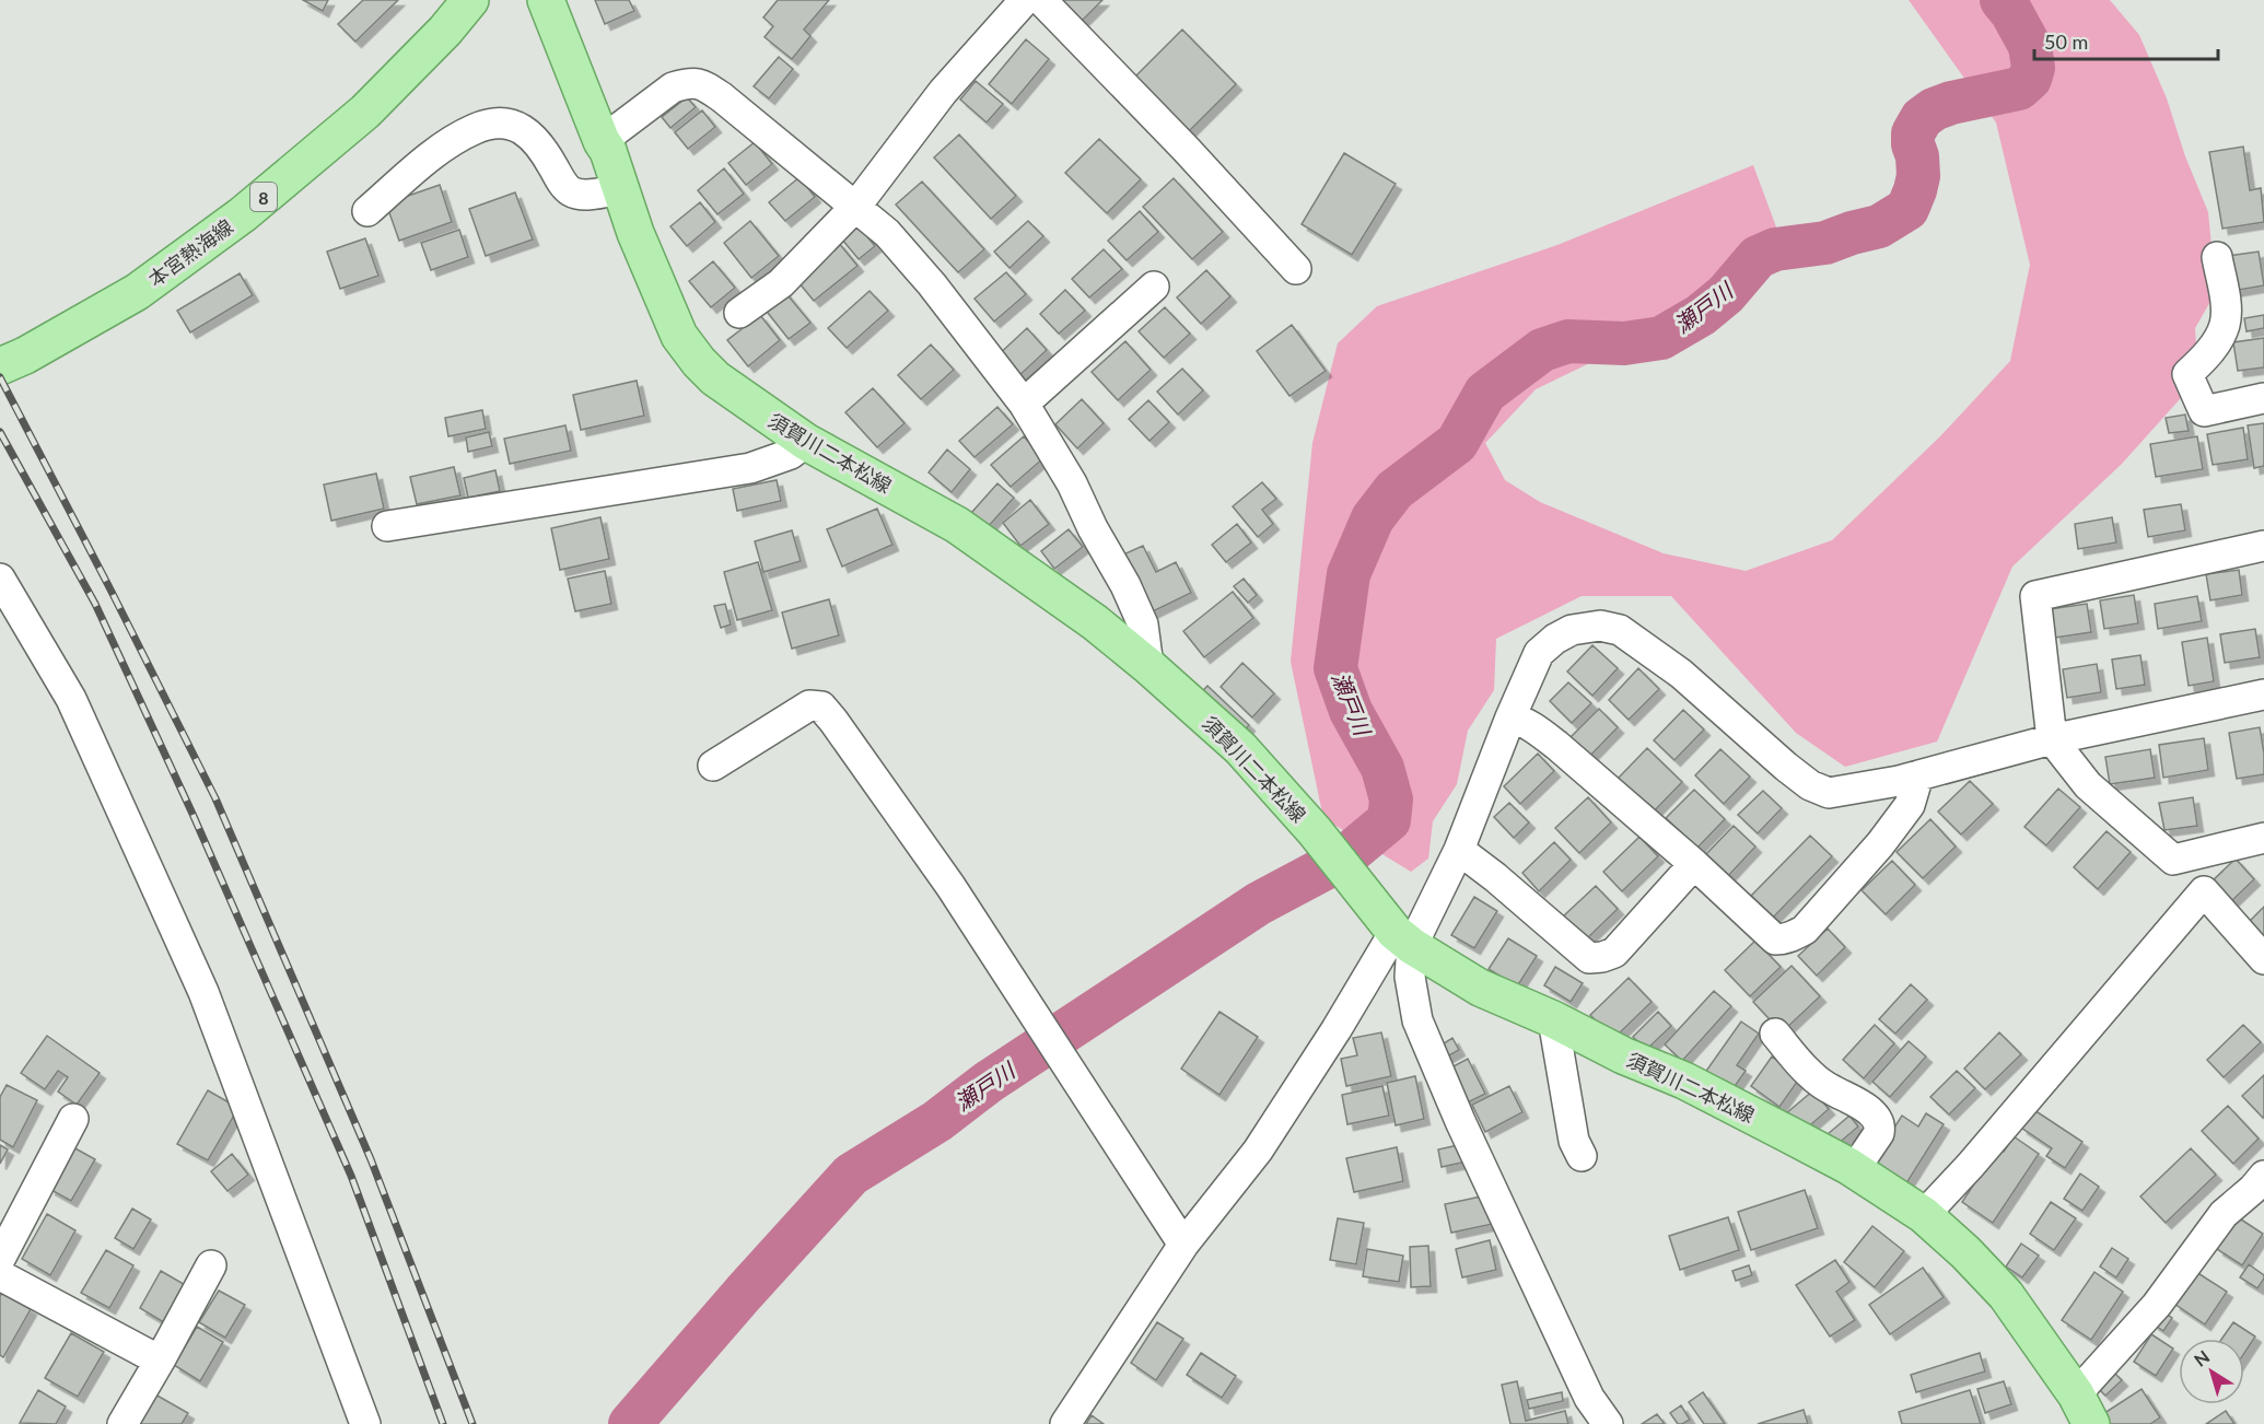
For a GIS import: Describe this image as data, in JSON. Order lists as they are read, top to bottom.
{
  "streets": {
    "main road": ["8", "本宮熱海線", "須賀川二本松線"]
  },
  "water": ["瀬戸川"],
  "scale_bar": "50 m",
  "north": "top left"
}
